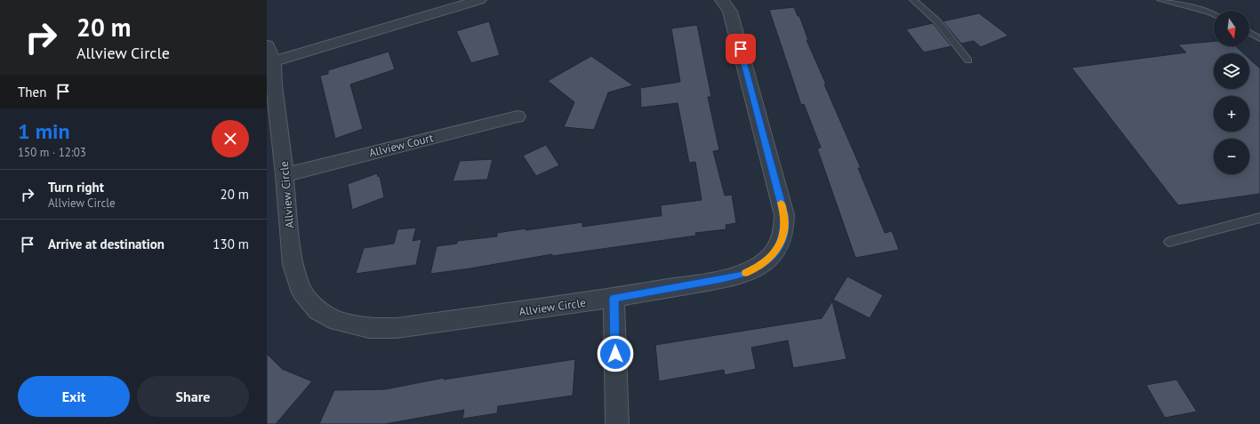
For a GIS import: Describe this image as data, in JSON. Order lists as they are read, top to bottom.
{
  "streets": {
    "street": ["Allview Court", "Allview Circle"]
  },
  "crossings": [
    ["Allview Court", "Allview Circle"]
  ],
  "north": "bottom",
  "page": {
    "turn": ["20 m", "Allview Circle"],
    "map_buttons": ["+", "−"],
    "then": "Then",
    "heading": ["1 min", "150 m · 12:03"],
    "list": [
      {
        "name": "Turn right",
        "note": "Allview Circle",
        "value": "20 m"
      },
      {
        "name": "Arrive at destination",
        "value": "130 m"
      }
    ],
    "buttons": ["Exit", "Share"]
  }
}
